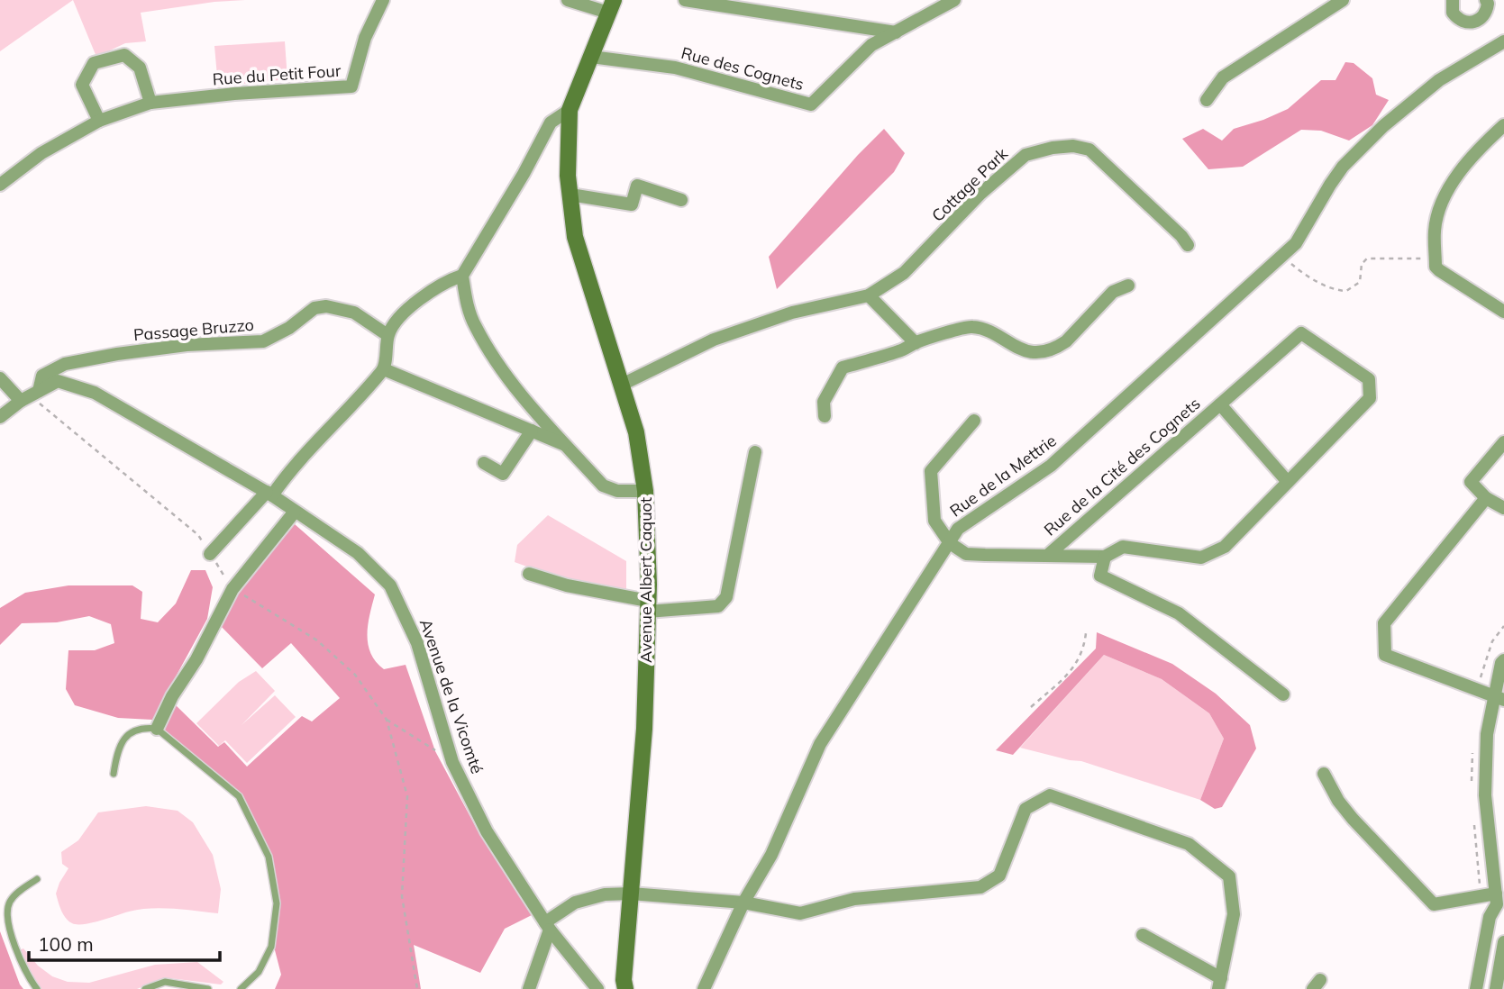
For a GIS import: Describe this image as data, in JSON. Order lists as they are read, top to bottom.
{
  "streets": {
    "main road": ["Avenue Albert Caquot"],
    "street": [
      "Rue des Cognets",
      "Rue du Petit Four",
      "Cottage Park",
      "Passage Bruzzo",
      "Rue de la Cité des Cognets",
      "Rue de la Mettrie",
      "Avenue de la Vicomté"
    ]
  },
  "crossings": [
    ["Rue des Cognets", "Avenue Albert Caquot"],
    ["Cottage Park", "Avenue Albert Caquot"],
    ["Passage Bruzzo", "Avenue de la Vicomté"],
    ["Rue de la Cité des Cognets", "Rue de la Mettrie"]
  ],
  "scale_bar": "100 m"
}
